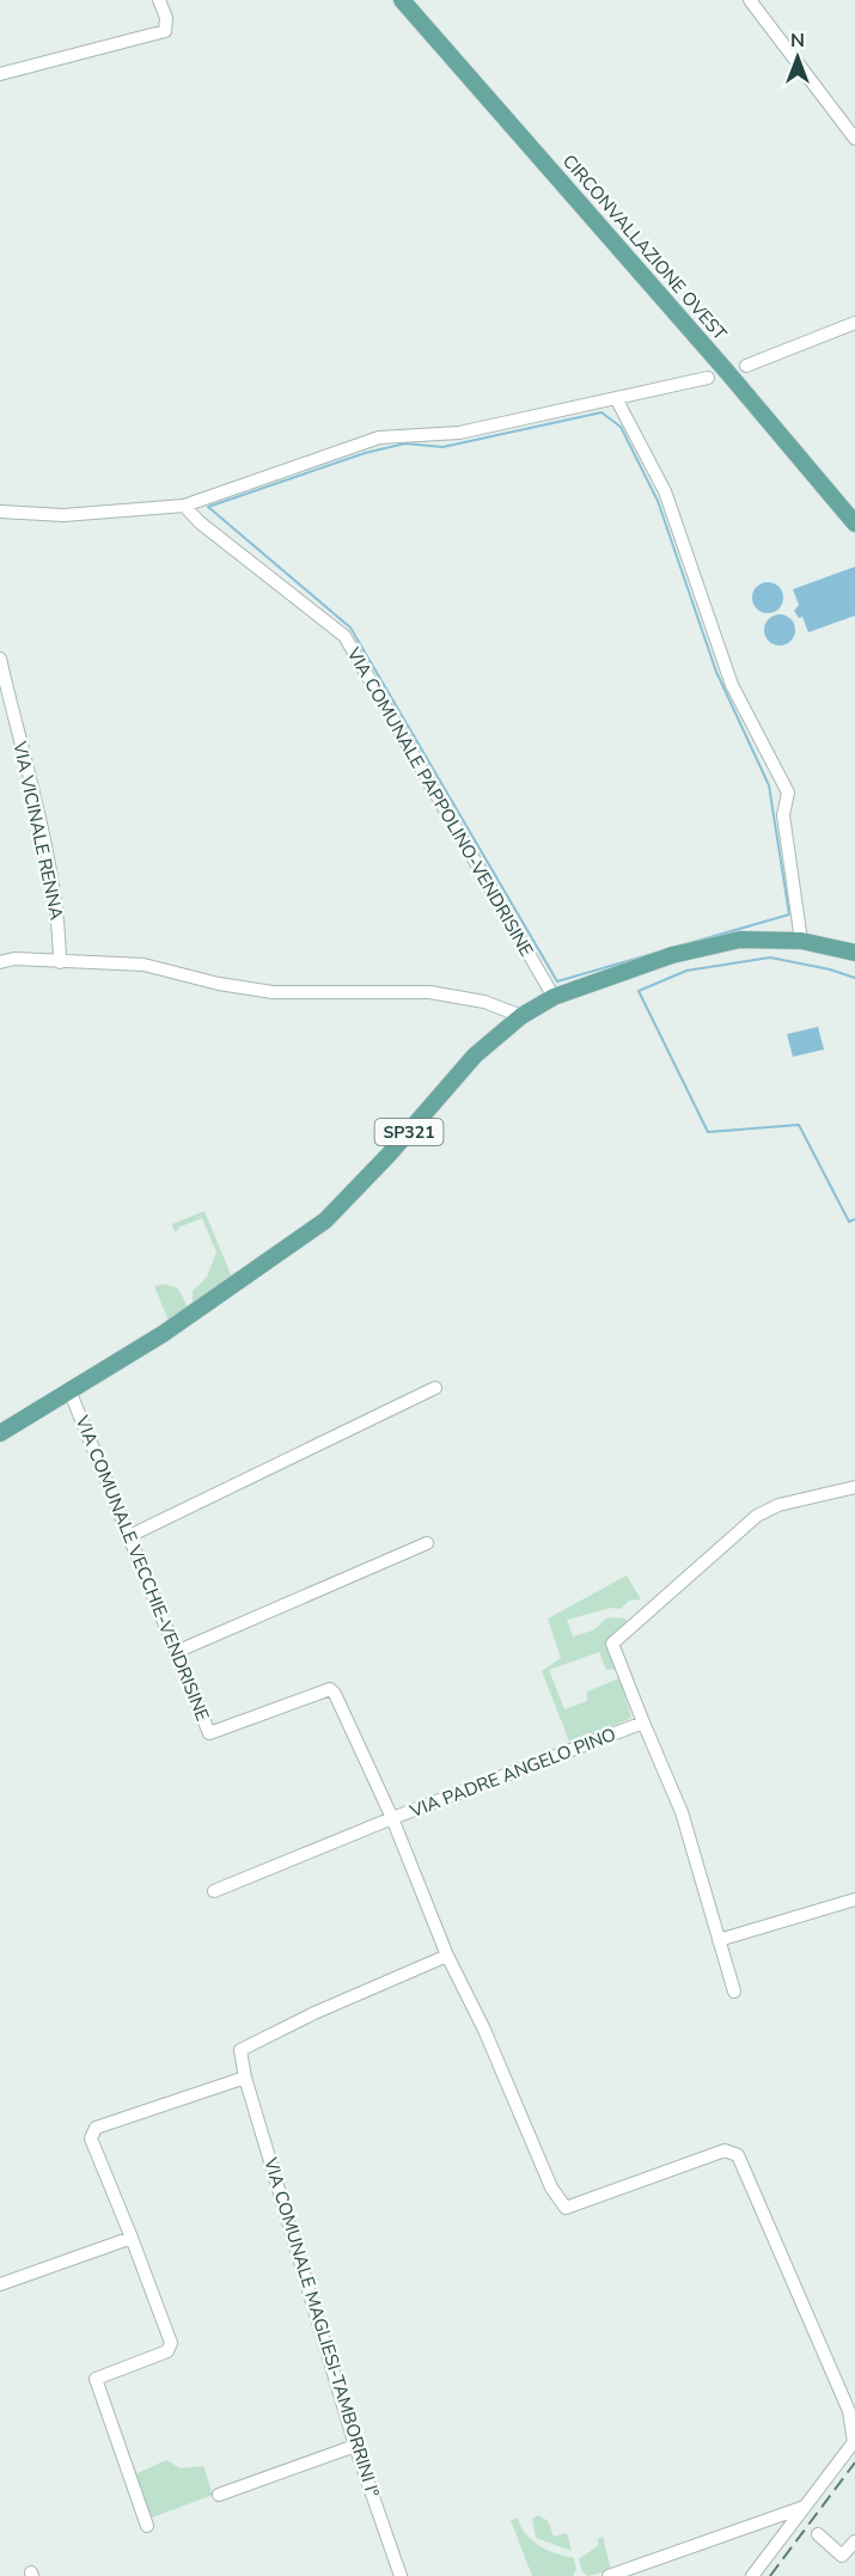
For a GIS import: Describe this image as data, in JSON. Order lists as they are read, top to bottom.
{
  "streets": {
    "main road": ["CIRCONVALLAZIONE OVEST", "SP321"],
    "street": [
      "VIA COMUNALE PAPPOLINO-VENDRISINE",
      "VIA VICINALE RENNA",
      "VIA COMUNALE VECCHIE-VENDRISINE",
      "VIA PADRE ANGELO PINO",
      "VIA COMUNALE MAGLIESI-TAMBORRINI I°"
    ]
  },
  "crossings": [
    ["VIA COMUNALE PAPPOLINO-VENDRISINE", "SP321"],
    ["SP321", "VIA COMUNALE VECCHIE-VENDRISINE"],
    ["VIA COMUNALE VECCHIE-VENDRISINE", "VIA PADRE ANGELO PINO"]
  ],
  "north": "top"
}
